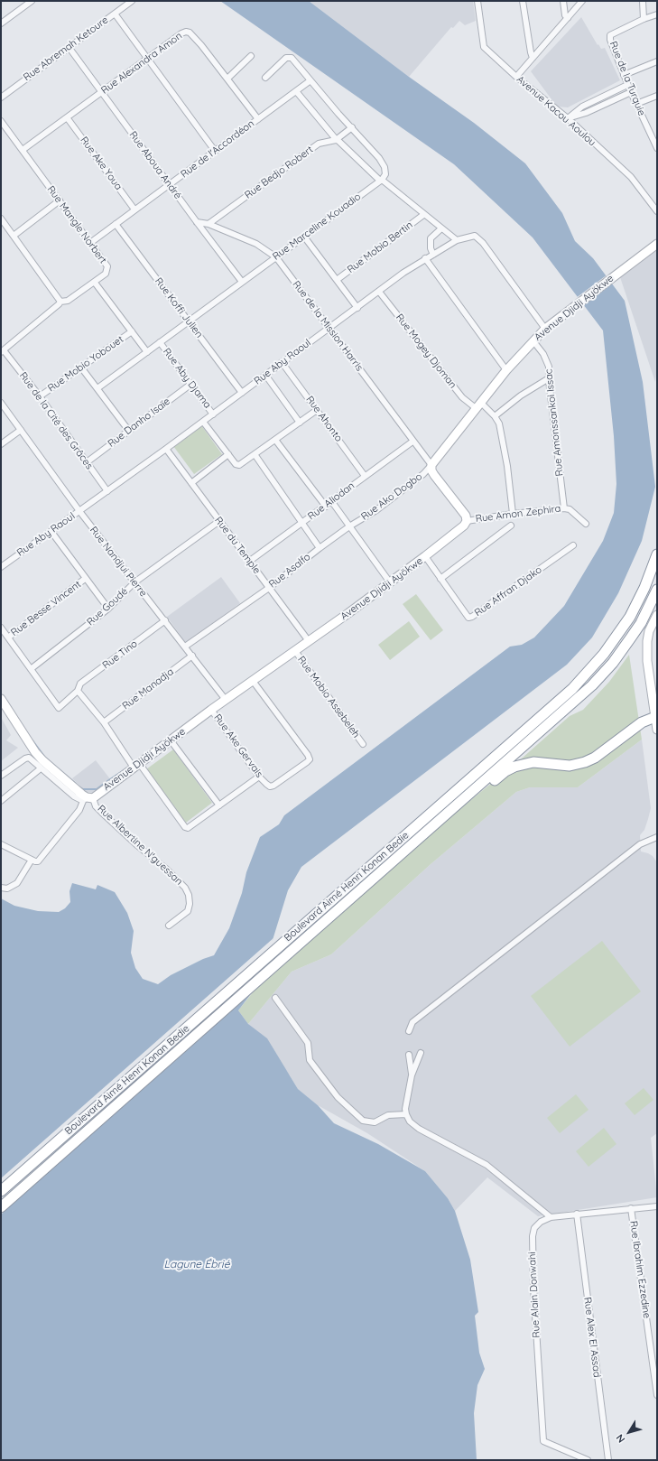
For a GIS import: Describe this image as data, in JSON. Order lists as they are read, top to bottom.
{
  "streets": {
    "highway": ["Boulevard Aimé Henri Konan Bedie"],
    "street": [
      "Rue Abremah Ketoure",
      "Rue Alexandra Amon",
      "Rue de la Turquie",
      "Avenue Kacou Aoulou",
      "Rue de l'Accordéon",
      "Rue Ake Youa",
      "Rue Aboua André",
      "Rue Bedjo Robert",
      "Rue Mangle Norbert",
      "Rue Marceline Kouadio",
      "Rue Mobio Bertin",
      "Rue Koffi Julien",
      "Avenue Djidji Ayökwe",
      "Rue de la Mission Harris",
      "Rue Mogey Djoman",
      "Rue Aby Raoul",
      "Rue Mobio Yobouet",
      "Rue Aby Djama",
      "Rue Ahonto",
      "Rue de la Cité des Grâces",
      "Rue Danho Isaïe",
      "Rue Amonssankoi Issac",
      "Rue Ako Dogbo",
      "Rue Aliodan",
      "Rue Amon Zephira",
      "Rue du Temple",
      "Rue Nandjui Pierre",
      "Rue Asalfo",
      "Rue Affran Djako",
      "Rue Goudé",
      "Rue Besse Vincent",
      "Rue Tino",
      "Rue Manadja",
      "Rue Mobio Assebeleh",
      "Rue Ake Gervais",
      "Rue Albertine N'guessan",
      "Rue Ibrahim Ezzedine",
      "Rue Alain Donwahi",
      "Rue Alex El Assad"
    ]
  },
  "crossings": [
    ["Rue Abremah Ketoure", "Rue Aboua André"],
    ["Rue Alexandra Amon", "Rue de l'Accordéon"],
    ["Rue Alexandra Amon", "Rue Ake Youa"],
    ["Rue Alexandra Amon", "Rue Aboua André"],
    ["Rue Alexandra Amon", "Rue Mangle Norbert"],
    ["Rue de l'Accordéon", "Rue Ake Youa"],
    ["Rue de l'Accordéon", "Rue Aboua André"],
    ["Rue de l'Accordéon", "Rue Mangle Norbert"],
    ["Rue de l'Accordéon", "Rue Koffi Julien"],
    ["Rue Aboua André", "Rue Marceline Kouadio"],
    ["Rue Aboua André", "Rue de la Mission Harris"],
    ["Rue Bedjo Robert", "Rue de la Mission Harris"],
    ["Rue Marceline Kouadio", "Rue Koffi Julien"],
    ["Rue Marceline Kouadio", "Rue de la Mission Harris"],
    ["Rue Marceline Kouadio", "Rue Aby Djama"],
    ["Rue Koffi Julien", "Rue Aby Raoul"],
    ["Avenue Djidji Ayökwe", "Rue de la Mission Harris"],
    ["Avenue Djidji Ayökwe", "Rue Mogey Djoman"],
    ["Avenue Djidji Ayökwe", "Rue Aby Raoul"],
    ["Avenue Djidji Ayökwe", "Rue Amonssankoi Issac"],
    ["Avenue Djidji Ayökwe", "Rue Ako Dogbo"],
    ["Avenue Djidji Ayökwe", "Rue Amon Zephira"],
    ["Avenue Djidji Ayökwe", "Rue du Temple"],
    ["Avenue Djidji Ayökwe", "Rue Nandjui Pierre"],
    ["Avenue Djidji Ayökwe", "Rue Affran Djako"],
    ["Avenue Djidji Ayökwe", "Rue Mobio Assebeleh"],
    ["Avenue Djidji Ayökwe", "Rue Ake Gervais"],
    ["Avenue Djidji Ayökwe", "Rue Albertine N'guessan"],
    ["Rue de la Mission Harris", "Rue Aby Raoul"],
    ["Rue de la Mission Harris", "Rue Ako Dogbo"],
    ["Rue de la Mission Harris", "Rue Aliodan"],
    ["Rue Mogey Djoman", "Rue Aby Raoul"],
    ["Rue Aby Raoul", "Rue Aby Djama"],
    ["Rue Aby Raoul", "Rue Ahonto"],
    ["Rue Aby Raoul", "Rue de la Cité des Grâces"],
    ["Rue Aby Raoul", "Rue du Temple"],
    ["Rue Aby Raoul", "Rue Nandjui Pierre"],
    ["Rue Mobio Yobouet", "Rue de la Cité des Grâces"],
    ["Rue Aby Djama", "Rue Danho Isaïe"],
    ["Rue Ahonto", "Rue Aliodan"],
    ["Rue de la Cité des Grâces", "Rue Danho Isaïe"],
    ["Rue Amonssankoi Issac", "Rue Amon Zephira"],
    ["Rue Ako Dogbo", "Rue Asalfo"],
    ["Rue Aliodan", "Rue du Temple"],
    ["Rue Aliodan", "Rue Asalfo"],
    ["Rue du Temple", "Rue Asalfo"],
    ["Rue du Temple", "Rue Goudé"],
    ["Rue Nandjui Pierre", "Rue Asalfo"],
    ["Rue Nandjui Pierre", "Rue Goudé"],
    ["Rue Nandjui Pierre", "Rue Tino"],
    ["Rue Nandjui Pierre", "Rue Manadja"],
    ["Rue Goudé", "Rue Tino"],
    ["Rue Ibrahim Ezzedine", "Rue Alain Donwahi"],
    ["Rue Alain Donwahi", "Rue Alex El Assad"]
  ],
  "water": ["Lagune Ébrié"],
  "north": "bottom left"
}
